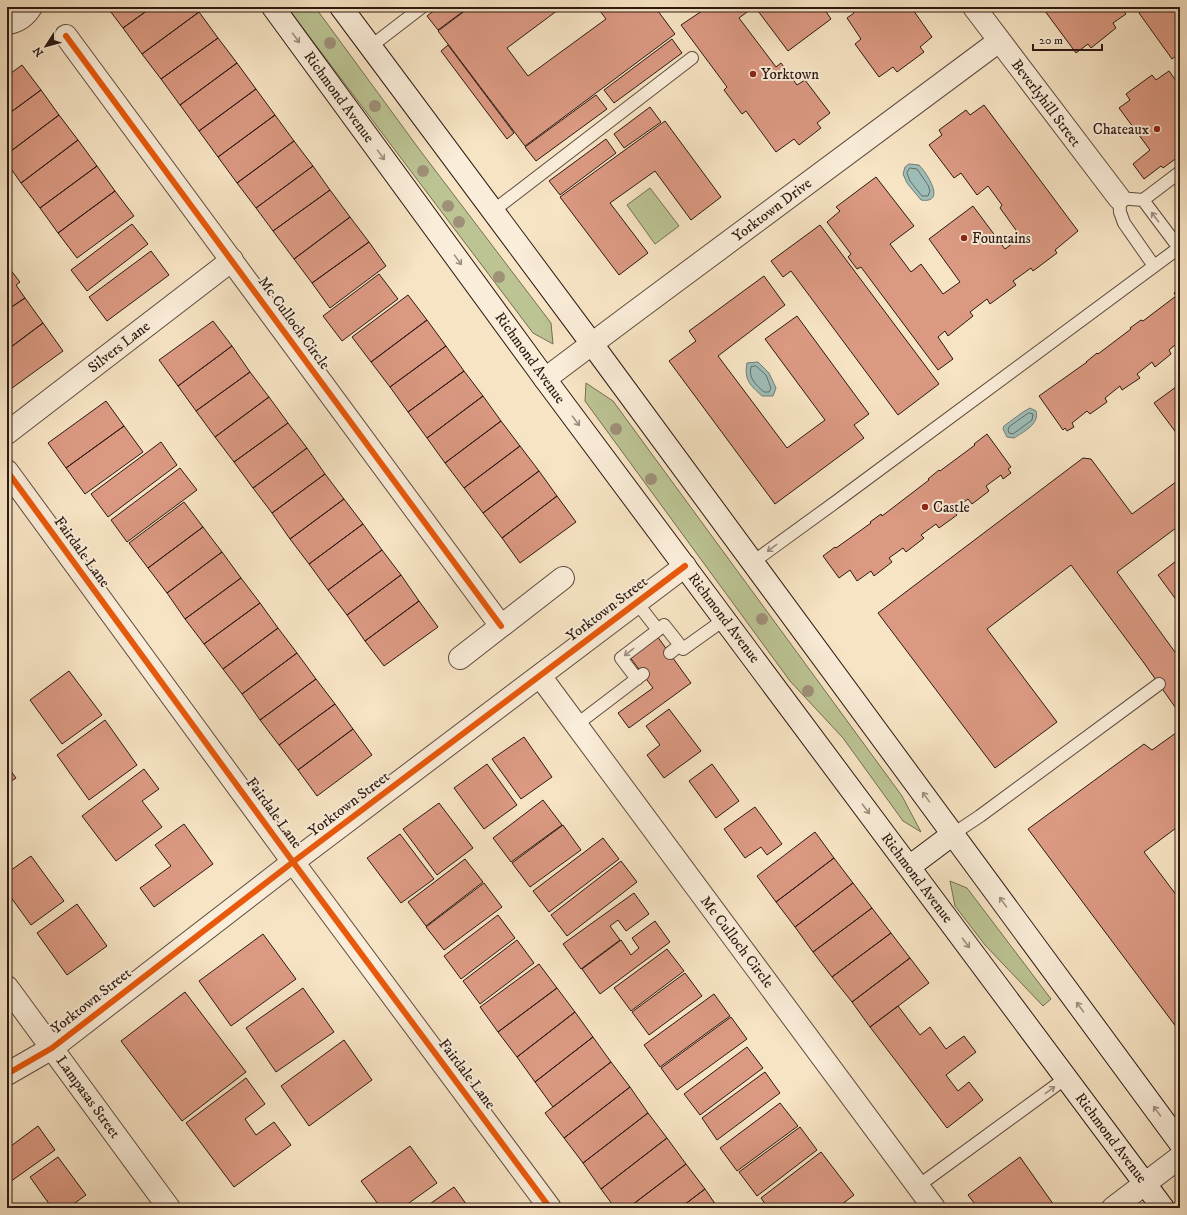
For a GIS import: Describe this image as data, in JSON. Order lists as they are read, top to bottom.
{
  "streets": {
    "street": [
      "Richmond Avenue",
      "Beverlyhill Street",
      "Yorktown Drive",
      "Mc Culloch Circle",
      "Silvers Lane",
      "Fairdale Lane",
      "Yorktown Street",
      "Lampasas Street"
    ]
  },
  "crossings": [
    ["Richmond Avenue", "Yorktown Drive"],
    ["Richmond Avenue", "Yorktown Street"],
    ["Beverlyhill Street", "Yorktown Drive"],
    ["Mc Culloch Circle", "Silvers Lane"],
    ["Mc Culloch Circle", "Yorktown Street"],
    ["Fairdale Lane", "Yorktown Street"],
    ["Yorktown Street", "Lampasas Street"]
  ],
  "places": [
    "Yorktown",
    "Chateaux",
    "Fountains",
    "Castle"
  ],
  "scale_bar": "20 m",
  "north": "bottom left"
}
